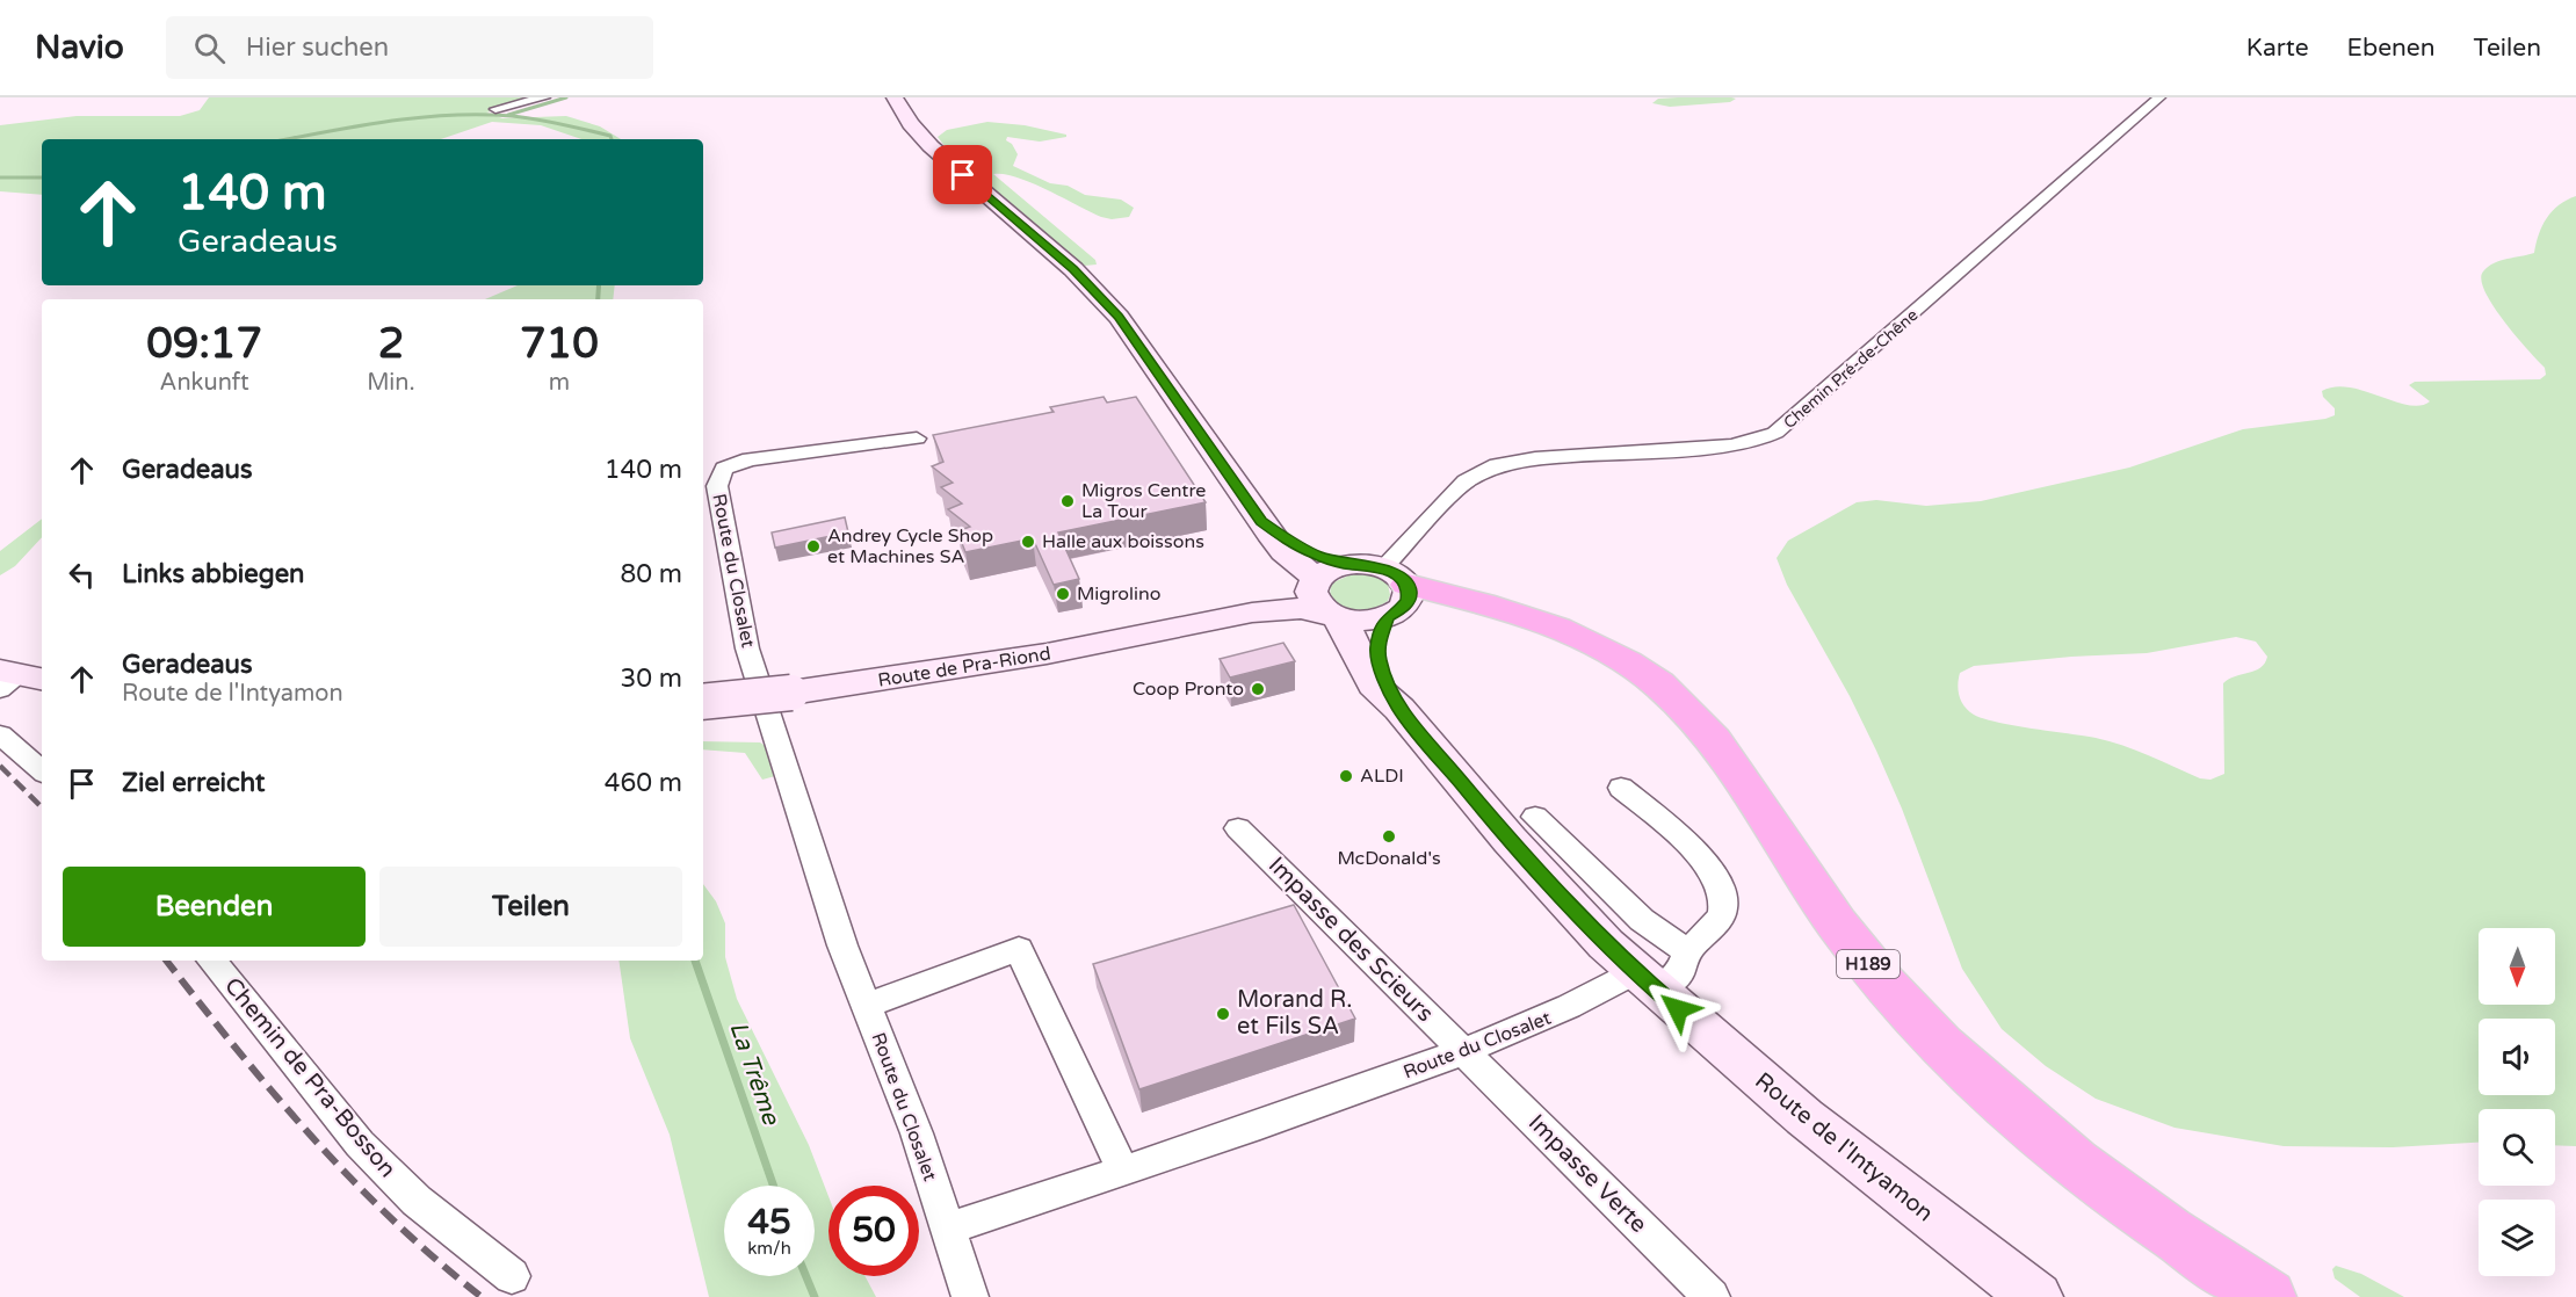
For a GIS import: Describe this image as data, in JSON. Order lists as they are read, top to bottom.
{
  "streets": {
    "highway": ["H189"],
    "main road": ["Route de Pra-Riond", "Route de l'Intyamon"],
    "street": [
      "Chemin Pré-de-Chêne",
      "Route du Closalet",
      "Impasse des Scieurs",
      "Chemin de Pra-Bosson",
      "Impasse Verte"
    ]
  },
  "crossings": [
    ["Chemin Pré-de-Chêne", "Route de Pra-Riond"],
    ["Chemin Pré-de-Chêne", "H189"],
    ["Route du Closalet", "Impasse des Scieurs"],
    ["Route du Closalet", "Route de l'Intyamon"],
    ["Route du Closalet", "Impasse Verte"],
    ["Route de Pra-Riond", "H189"],
    ["Impasse des Scieurs", "Impasse Verte"]
  ],
  "water": ["La Trême"],
  "places": [
    "Migros Centre La Tour",
    "Halle aux boissons",
    "Andrey Cycle Shop et Machines SA",
    "Migrolino",
    "Coop Pronto",
    "ALDI",
    "McDonald's",
    "Morand R. et Fils SA"
  ],
  "north": "bottom",
  "page": {
    "header": "Navio",
    "search": "Hier suchen",
    "nav": ["Karte", "Ebenen", "Teilen"],
    "turn": ["140 m", "Geradeaus"],
    "eta": [
      "09:17",
      "Ankunft",
      "2",
      "Min.",
      "710",
      "m"
    ],
    "list": [
      {
        "name": "Geradeaus",
        "value": "140 m"
      },
      {
        "name": "Links abbiegen",
        "value": "80 m"
      },
      {
        "name": "Geradeaus",
        "note": "Route de l'Intyamon",
        "value": "30 m"
      },
      {
        "name": "Ziel erreicht",
        "value": "460 m"
      }
    ],
    "buttons": ["Beenden", "Teilen"],
    "speed": "45 km/h",
    "limit": "50"
  }
}
